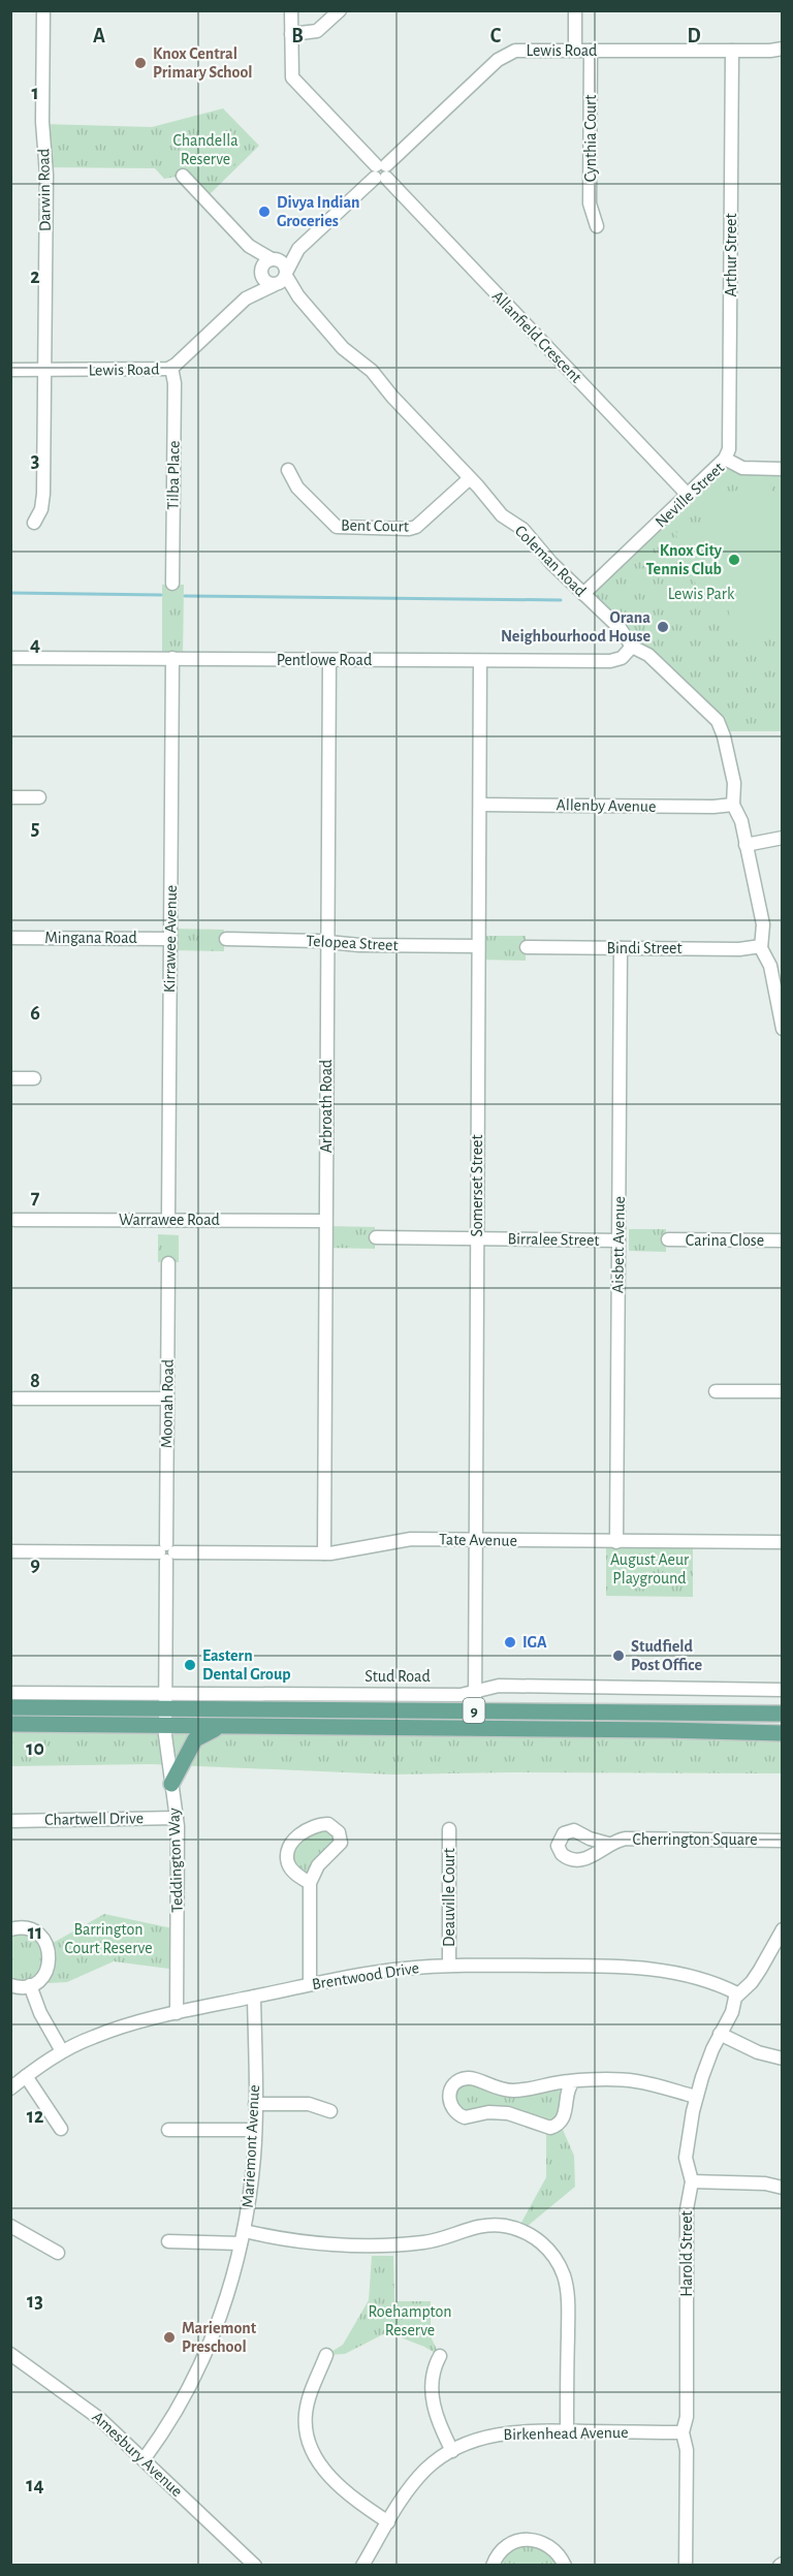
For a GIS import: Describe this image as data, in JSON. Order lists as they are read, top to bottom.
{
  "streets": {
    "main road": ["Stud Road", "9"],
    "street": [
      "Lewis Road",
      "Cynthia Court",
      "Darwin Road",
      "Arthur Street",
      "Allanfield Crescent",
      "Tilba Place",
      "Neville Street",
      "Bent Court",
      "Coleman Road",
      "Pentlowe Road",
      "Allenby Avenue",
      "Mingana Road",
      "Kirrawee Avenue",
      "Telopea Street",
      "Bindi Street",
      "Arbroath Road",
      "Somerset Street",
      "Warrawee Road",
      "Birralee Street",
      "Carina Close",
      "Aisbett Avenue",
      "Moonah Road",
      "Tate Avenue",
      "Chartwell Drive",
      "Cherrington Square",
      "Teddington Way",
      "Deauville Court",
      "Brentwood Drive",
      "Mariemont Avenue",
      "Harold Street",
      "Birkenhead Avenue",
      "Amesbury Avenue"
    ]
  },
  "crossings": [
    ["Lewis Road", "Cynthia Court"],
    ["Lewis Road", "Darwin Road"],
    ["Lewis Road", "Arthur Street"],
    ["Lewis Road", "Allanfield Crescent"],
    ["Lewis Road", "Tilba Place"],
    ["Lewis Road", "Coleman Road"],
    ["Arthur Street", "Neville Street"],
    ["Allanfield Crescent", "Neville Street"],
    ["Neville Street", "Coleman Road"],
    ["Bent Court", "Coleman Road"],
    ["Coleman Road", "Pentlowe Road"],
    ["Coleman Road", "Allenby Avenue"],
    ["Coleman Road", "Bindi Street"],
    ["Pentlowe Road", "Kirrawee Avenue"],
    ["Pentlowe Road", "Arbroath Road"],
    ["Pentlowe Road", "Somerset Street"],
    ["Allenby Avenue", "Somerset Street"],
    ["Mingana Road", "Kirrawee Avenue"],
    ["Kirrawee Avenue", "Warrawee Road"],
    ["Telopea Street", "Arbroath Road"],
    ["Telopea Street", "Somerset Street"],
    ["Bindi Street", "Aisbett Avenue"],
    ["Arbroath Road", "Warrawee Road"],
    ["Arbroath Road", "Tate Avenue"],
    ["Somerset Street", "Birralee Street"],
    ["Somerset Street", "Tate Avenue"],
    ["Somerset Street", "Stud Road"],
    ["Birralee Street", "Aisbett Avenue"],
    ["Aisbett Avenue", "Tate Avenue"],
    ["Moonah Road", "Tate Avenue"],
    ["Moonah Road", "Stud Road"],
    ["Moonah Road", "Teddington Way"],
    ["Stud Road", "Teddington Way"],
    ["9", "Teddington Way"],
    ["Chartwell Drive", "Teddington Way"],
    ["Teddington Way", "Brentwood Drive"],
    ["Deauville Court", "Brentwood Drive"],
    ["Brentwood Drive", "Mariemont Avenue"],
    ["Brentwood Drive", "Harold Street"],
    ["Mariemont Avenue", "Amesbury Avenue"],
    ["Harold Street", "Birkenhead Avenue"]
  ],
  "parks": [
    "Chandella Reserve",
    "Lewis Park",
    "August Aeur Playground",
    "Barrington Court Reserve",
    "Roehampton Reserve"
  ],
  "places": [
    "Knox Central Primary School",
    "Divya Indian Groceries",
    "Knox City Tennis Club",
    "Orana Neighbourhood House",
    "IGA",
    "Studfield Post Office",
    "Eastern Dental Group",
    "Mariemont Preschool"
  ],
  "grid": {
    "columns": [
      "A",
      "B",
      "C",
      "D"
    ],
    "rows": [
      "1",
      "2",
      "3",
      "4",
      "5",
      "6",
      "7",
      "8",
      "9",
      "10",
      "11",
      "12",
      "13",
      "14"
    ]
  }
}
